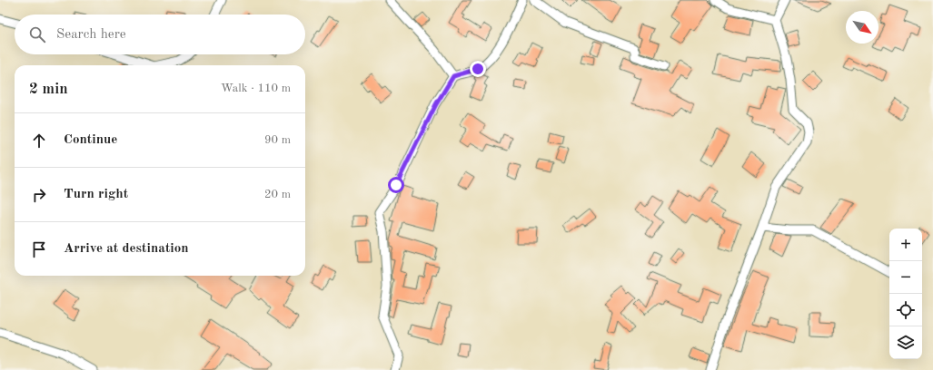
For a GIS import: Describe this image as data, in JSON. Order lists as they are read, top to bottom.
{
  "north": "bottom right",
  "page": {
    "search": "Search here",
    "heading": ["2 min", "Walk · 110 m"],
    "list": [
      ["Continue", "90 m"],
      ["Turn right", "20 m"],
      "Arrive at destination"
    ],
    "map_buttons": ["+", "−"]
  }
}
